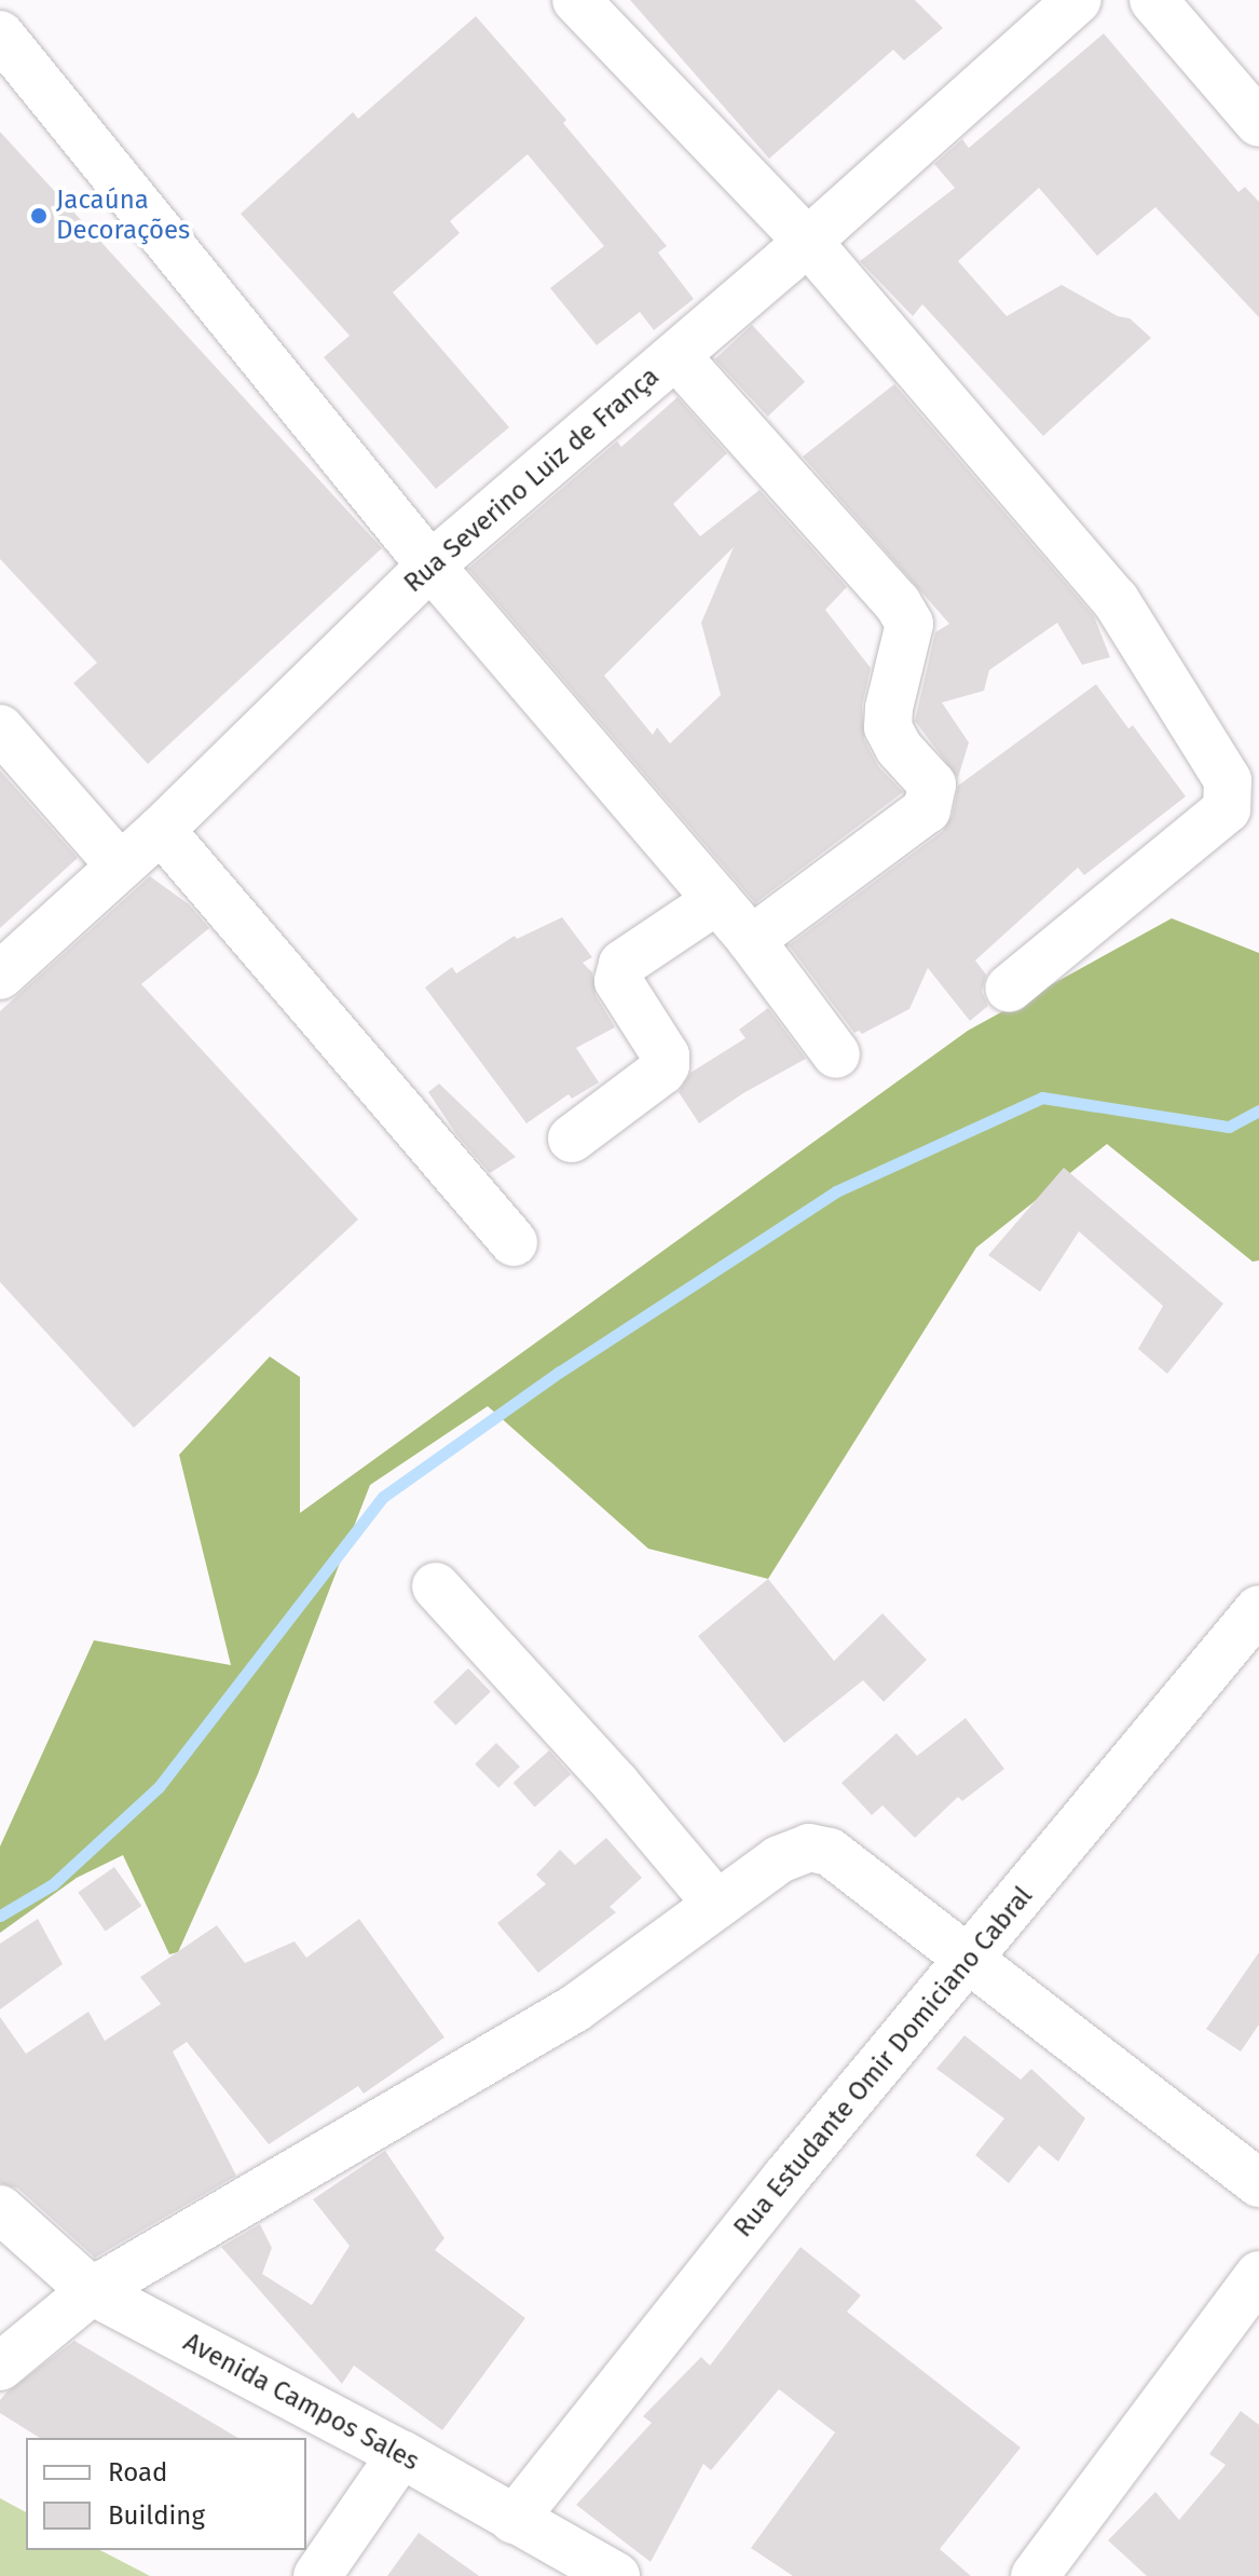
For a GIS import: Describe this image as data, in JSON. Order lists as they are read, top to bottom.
{
  "streets": {
    "street": ["Rua Severino Luiz de França", "Rua Estudante Omir Domiciano Cabral", "Avenida Campos Sales"]
  },
  "crossings": [
    ["Rua Estudante Omir Domiciano Cabral", "Avenida Campos Sales"]
  ],
  "places": ["Jacaúna Decorações"],
  "legend": ["Road", "Building"]
}
